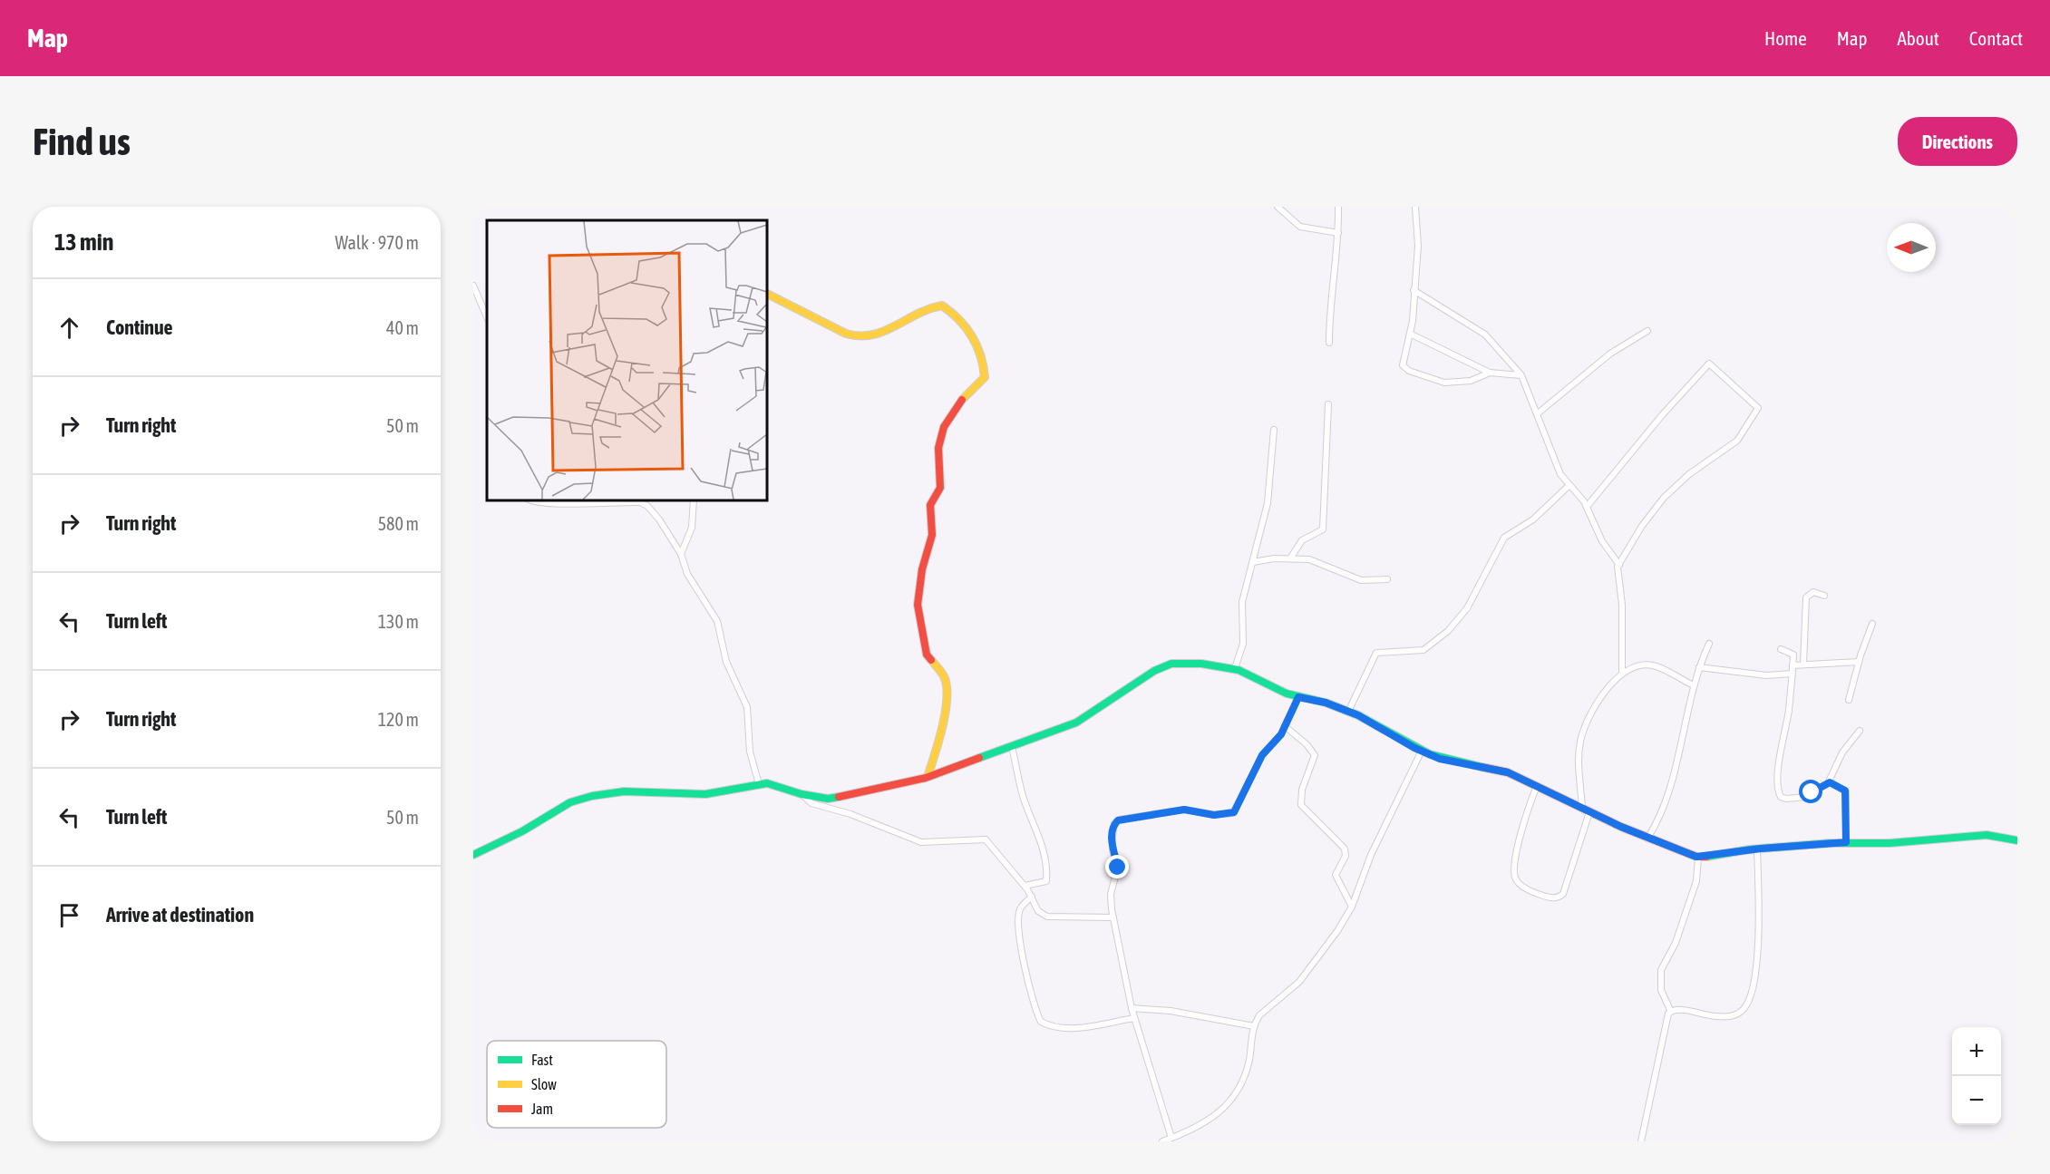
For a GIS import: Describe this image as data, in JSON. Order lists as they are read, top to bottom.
{
  "legend": ["Fast", "Slow", "Jam"],
  "north": "left",
  "page": {
    "header": "Map",
    "nav": [
      "Home",
      "Map",
      "About",
      "Contact"
    ],
    "buttons": "Directions",
    "title": "Find us",
    "heading": ["13 min", "Walk · 970 m"],
    "list": [
      ["Continue", "40 m"],
      ["Turn right", "50 m"],
      ["Turn right", "580 m"],
      ["Turn left", "130 m"],
      ["Turn right", "120 m"],
      ["Turn left", "50 m"],
      "Arrive at destination"
    ],
    "map_buttons": ["+", "−"]
  }
}
